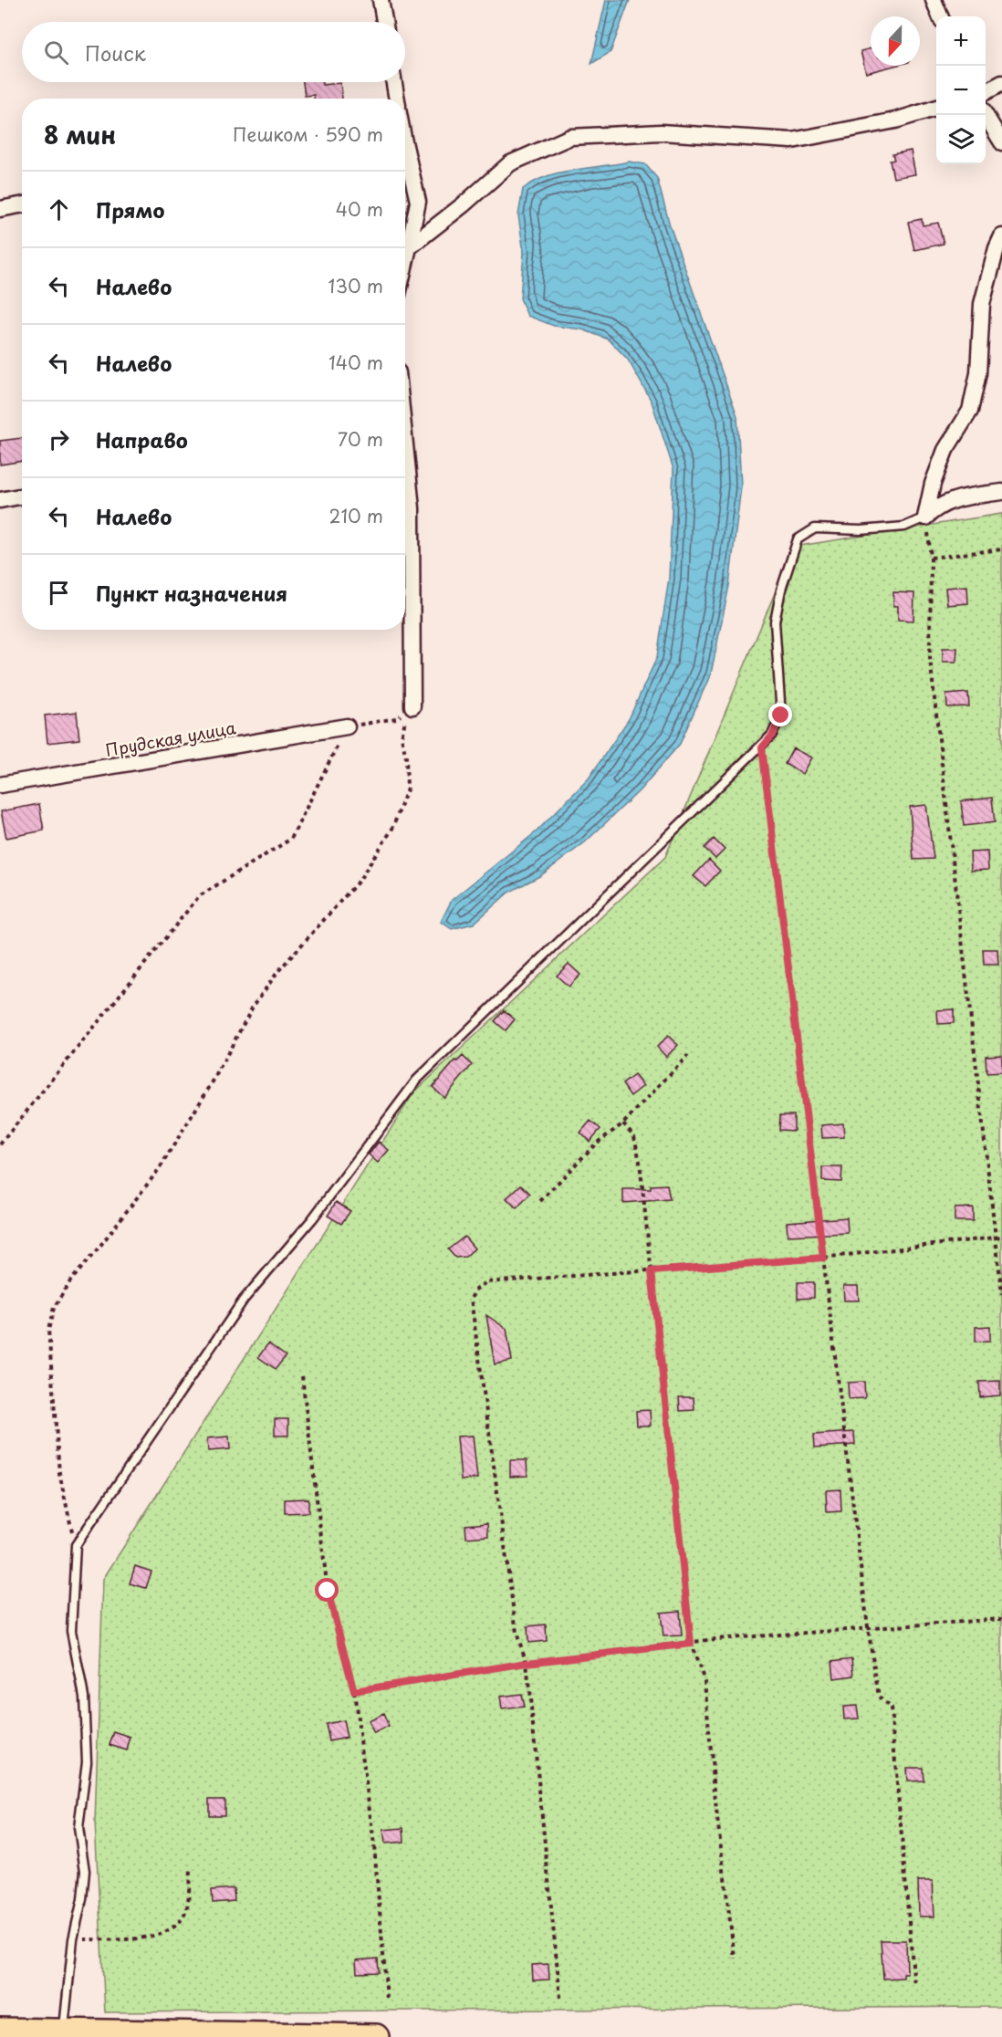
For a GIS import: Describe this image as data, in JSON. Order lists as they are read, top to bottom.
{
  "streets": {
    "street": ["Прудская улица"]
  },
  "north": "bottom",
  "page": {
    "map_buttons": ["+", "−"],
    "search": "Поиск",
    "heading": ["8 мин", "Пешком · 590 m"],
    "list": [
      ["Прямо", "40 m"],
      ["Налево", "130 m"],
      ["Налево", "140 m"],
      ["Направо", "70 m"],
      ["Налево", "210 m"],
      "Пункт назначения"
    ]
  }
}
